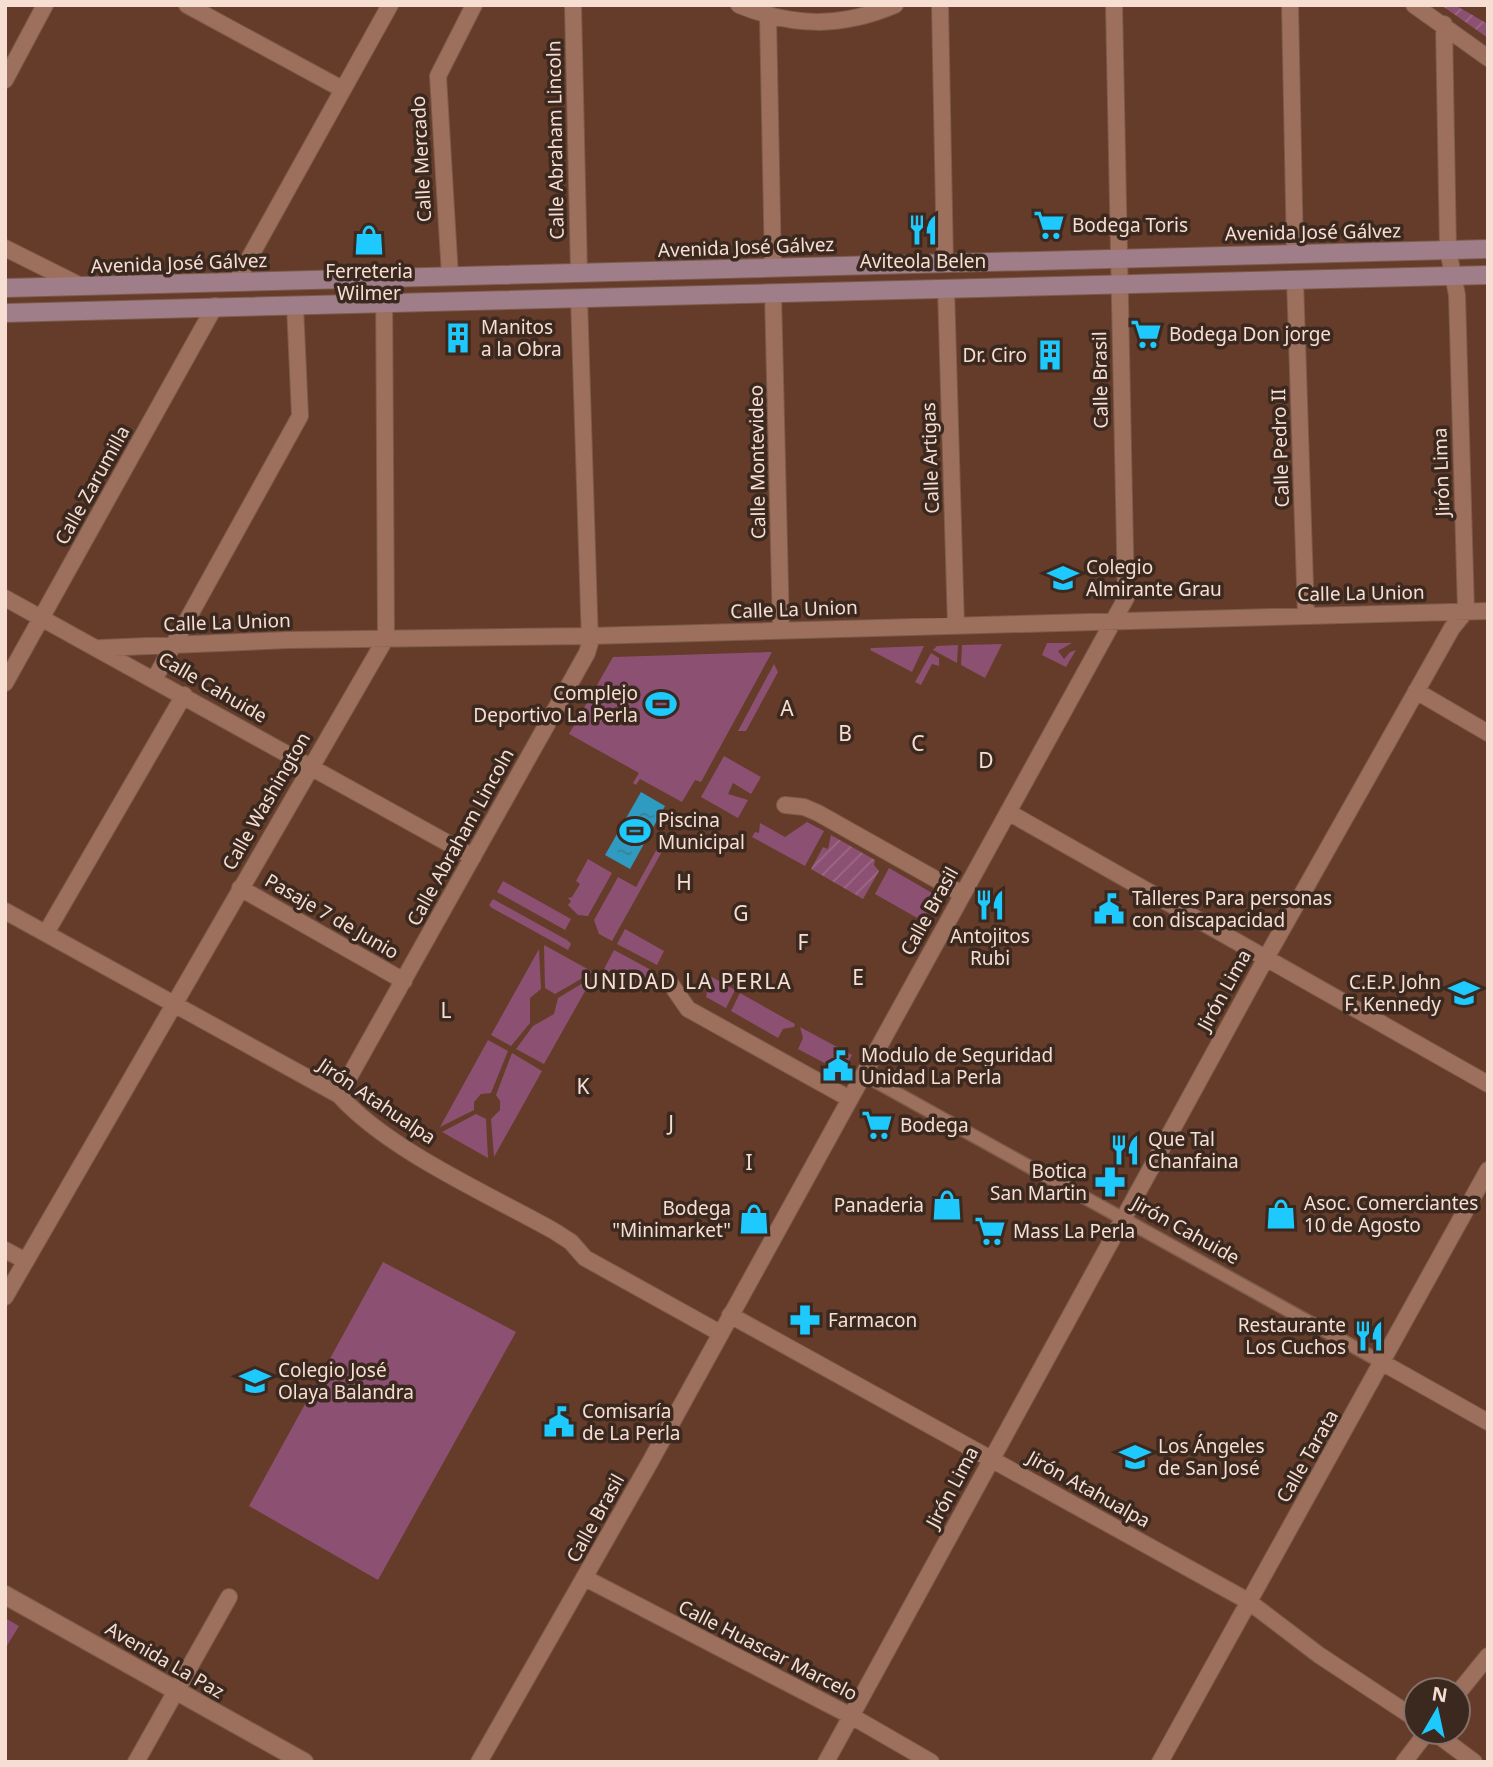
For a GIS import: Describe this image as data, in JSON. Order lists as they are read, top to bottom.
{
  "streets": {
    "main road": ["Avenida José Gálvez"],
    "street": [
      "Calle Abraham Lincoln",
      "Calle Mercado",
      "Calle Brasil",
      "Calle Pedro II",
      "Calle Artigas",
      "Calle Montevideo",
      "Jirón Lima",
      "Calle Zarumilla",
      "Calle La Union",
      "Calle Cahuide",
      "Calle Washington",
      "Pasaje 7 de Junio",
      "Jirón Atahualpa",
      "Jirón Cahuide",
      "Calle Tarata",
      "Calle Huascar Marcelo",
      "Avenida La Paz"
    ]
  },
  "crossings": [
    ["Calle Abraham Lincoln", "Avenida José Gálvez"],
    ["Calle Abraham Lincoln", "Calle La Union"],
    ["Calle Abraham Lincoln", "Calle Cahuide"],
    ["Calle Abraham Lincoln", "Pasaje 7 de Junio"],
    ["Calle Abraham Lincoln", "Jirón Atahualpa"],
    ["Calle Mercado", "Avenida José Gálvez"],
    ["Avenida José Gálvez", "Calle Brasil"],
    ["Avenida José Gálvez", "Jirón Lima"],
    ["Calle Brasil", "Calle La Union"],
    ["Calle Brasil", "Jirón Atahualpa"],
    ["Calle Brasil", "Jirón Cahuide"],
    ["Calle Brasil", "Calle Huascar Marcelo"],
    ["Calle Pedro II", "Calle La Union"],
    ["Calle Artigas", "Calle La Union"],
    ["Calle Montevideo", "Calle La Union"],
    ["Jirón Lima", "Calle La Union"],
    ["Jirón Lima", "Jirón Atahualpa"],
    ["Jirón Lima", "Jirón Cahuide"],
    ["Jirón Lima", "Calle Huascar Marcelo"],
    ["Calle Zarumilla", "Calle Cahuide"],
    ["Calle La Union", "Calle Cahuide"],
    ["Calle La Union", "Calle Washington"],
    ["Calle Cahuide", "Calle Washington"],
    ["Calle Washington", "Pasaje 7 de Junio"],
    ["Calle Washington", "Jirón Atahualpa"],
    ["Jirón Atahualpa", "Calle Tarata"],
    ["Jirón Cahuide", "Calle Tarata"]
  ],
  "districts": [
    "A",
    "B",
    "C",
    "D",
    "H",
    "G",
    "F",
    "E",
    "UNIDAD LA PERLA",
    "L",
    "K",
    "J",
    "I"
  ],
  "places": {
    "supermarket": [
      "Bodega Toris",
      "Bodega Don jorge",
      "Bodega",
      "Mass La Perla"
    ],
    "restaurant": [
      "Aviteola Belen",
      "Antojitos Rubi",
      "Que Tal Chanfaina",
      "Restaurante Los Cuchos"
    ],
    "shop": [
      "Ferreteria Wilmer",
      "Panaderia",
      "Asoc. Comerciantes 10 de Agosto",
      "Bodega \"Minimarket\""
    ],
    "building": ["Manitos a la Obra", "Dr. Ciro"],
    "school or university": [
      "Colegio Almirante Grau",
      "C.E.P. John F. Kennedy",
      "Colegio José Olaya Balandra",
      "Los Ángeles de San José"
    ],
    "sports": ["Complejo Deportivo La Perla", "Piscina Municipal"],
    "public building": ["Talleres Para personas con discapacidad", "Modulo de Seguridad Unidad La Perla", "Comisaría de La Perla"],
    "pharmacy": ["Botica San Martin", "Farmacon"]
  },
  "north": "top"
}
